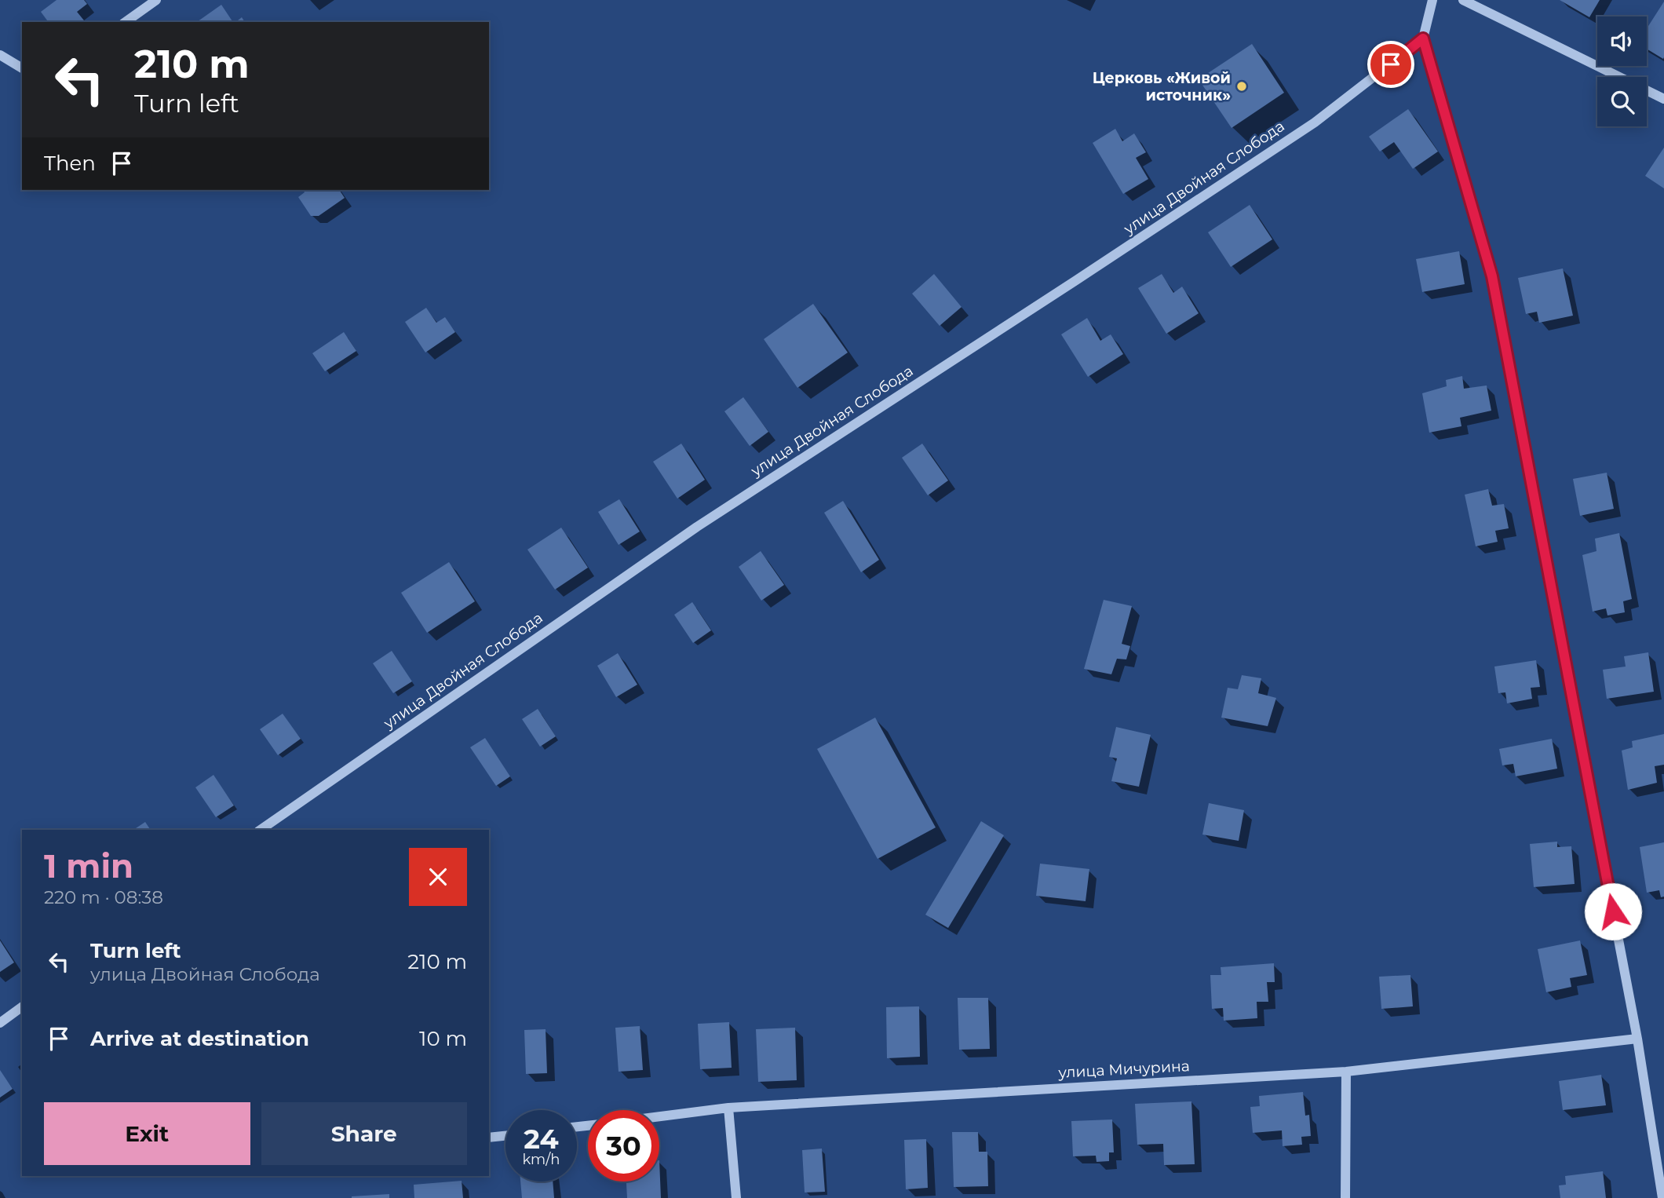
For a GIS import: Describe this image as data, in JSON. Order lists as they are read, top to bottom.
{
  "streets": {
    "street": ["улица Двойная Слобода", "улица Мичурина"]
  },
  "places": ["Церковь «Живой источник»"],
  "page": {
    "turn": ["210 m", "Turn left"],
    "then": "Then",
    "heading": ["1 min", "220 m · 08:38"],
    "list": [
      {
        "name": "Turn left",
        "note": "улица Двойная Слобода",
        "value": "210 m"
      },
      {
        "name": "Arrive at destination",
        "value": "10 m"
      }
    ],
    "buttons": ["Exit", "Share"],
    "speed": "24 km/h",
    "limit": "30"
  }
}
